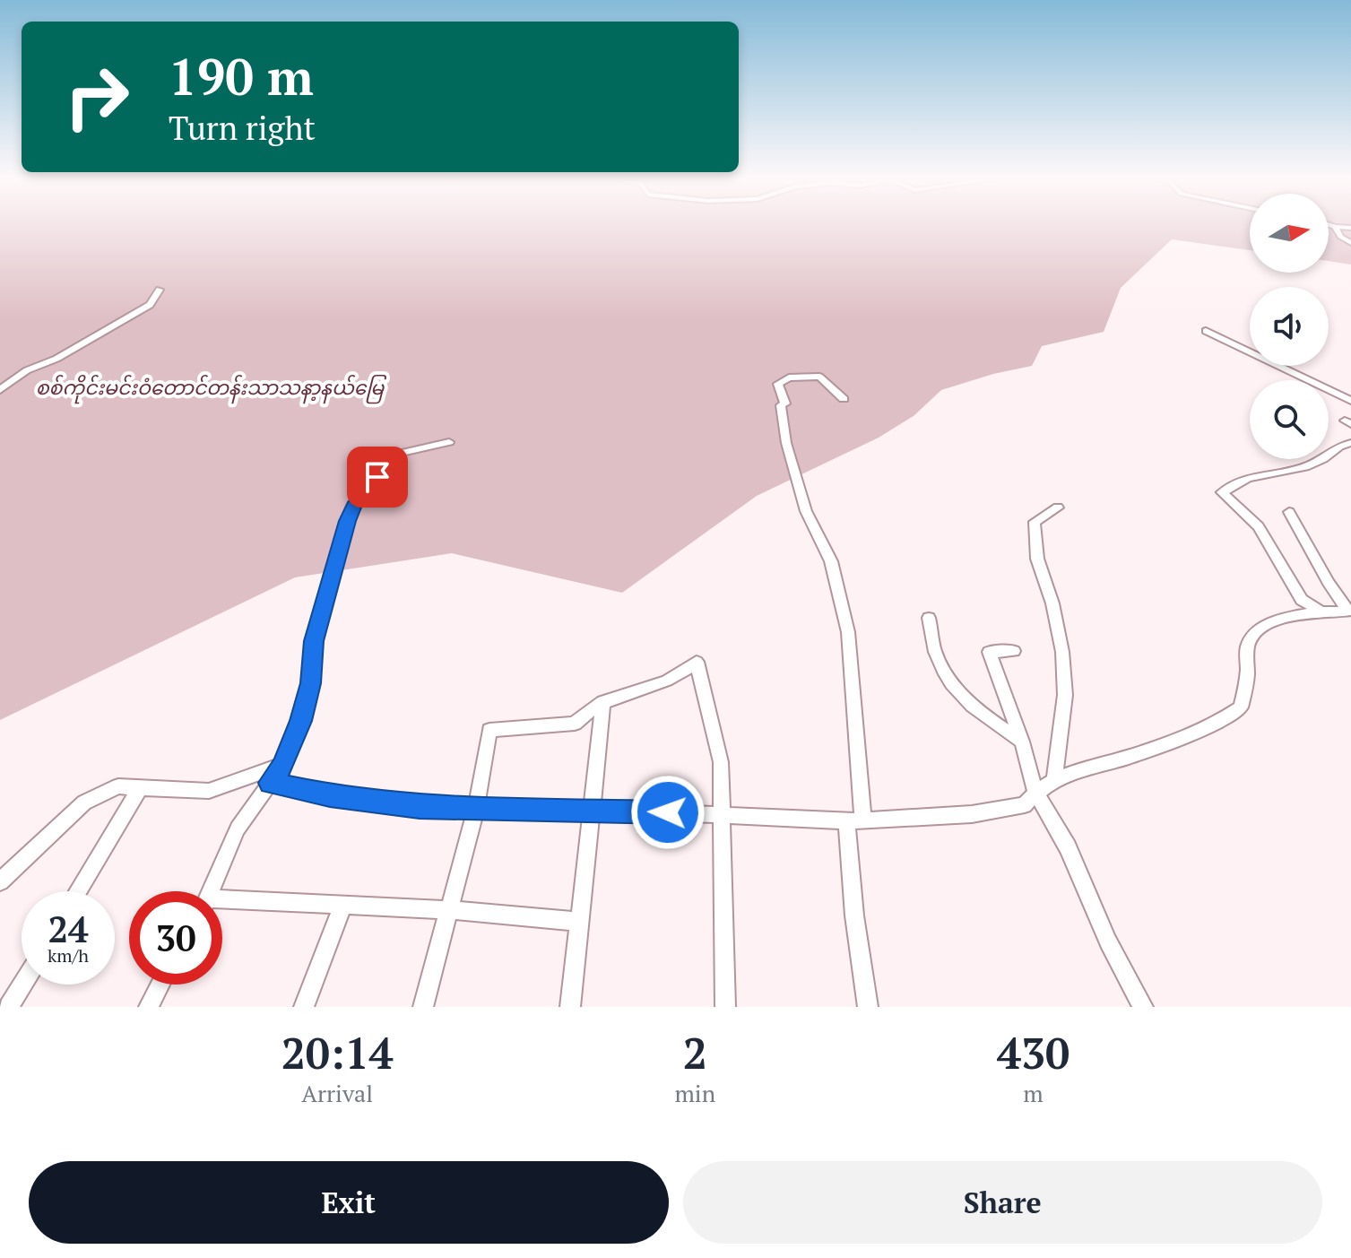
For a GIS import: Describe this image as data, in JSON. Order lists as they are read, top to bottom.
{
  "parks": ["စစ်ကိုင်းမင်းဝံတောင်တန်းသာသနာ့နယ်မြေ"],
  "north": "right",
  "page": {
    "turn": ["190 m", "Turn right"],
    "speed": "24 km/h",
    "limit": "30",
    "eta": [
      "20:14",
      "Arrival",
      "2",
      "min",
      "430",
      "m"
    ],
    "buttons": ["Exit", "Share"]
  }
}
